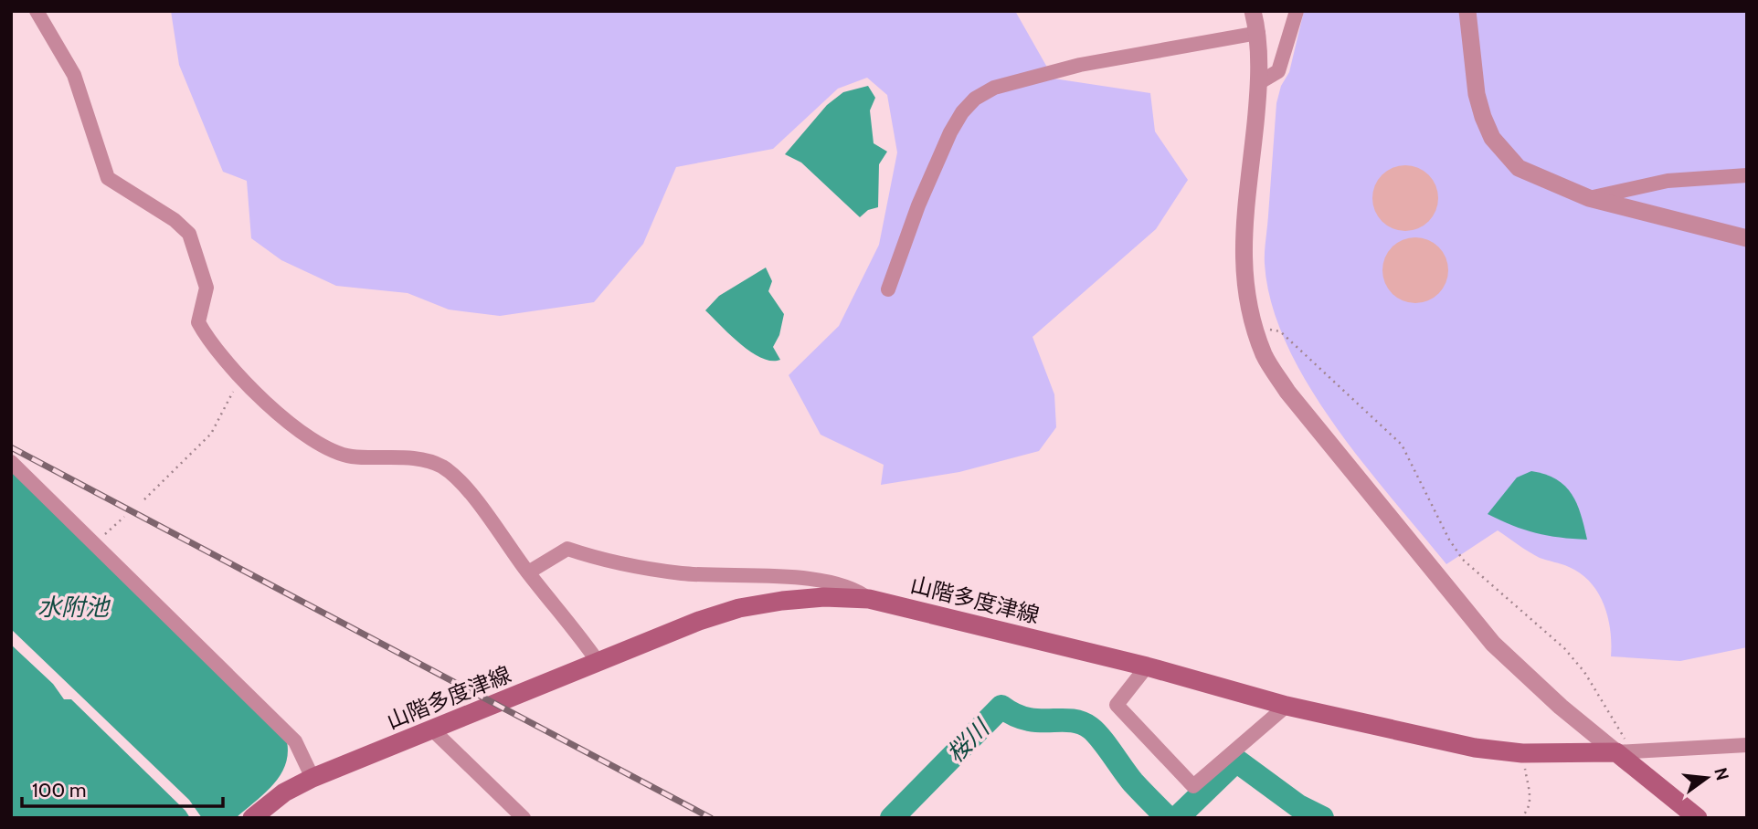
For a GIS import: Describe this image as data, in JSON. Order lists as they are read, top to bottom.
{
  "streets": {
    "main road": ["山階多度津線"]
  },
  "water": ["水附池", "桜川"],
  "scale_bar": "100 m",
  "north": "right"
}
